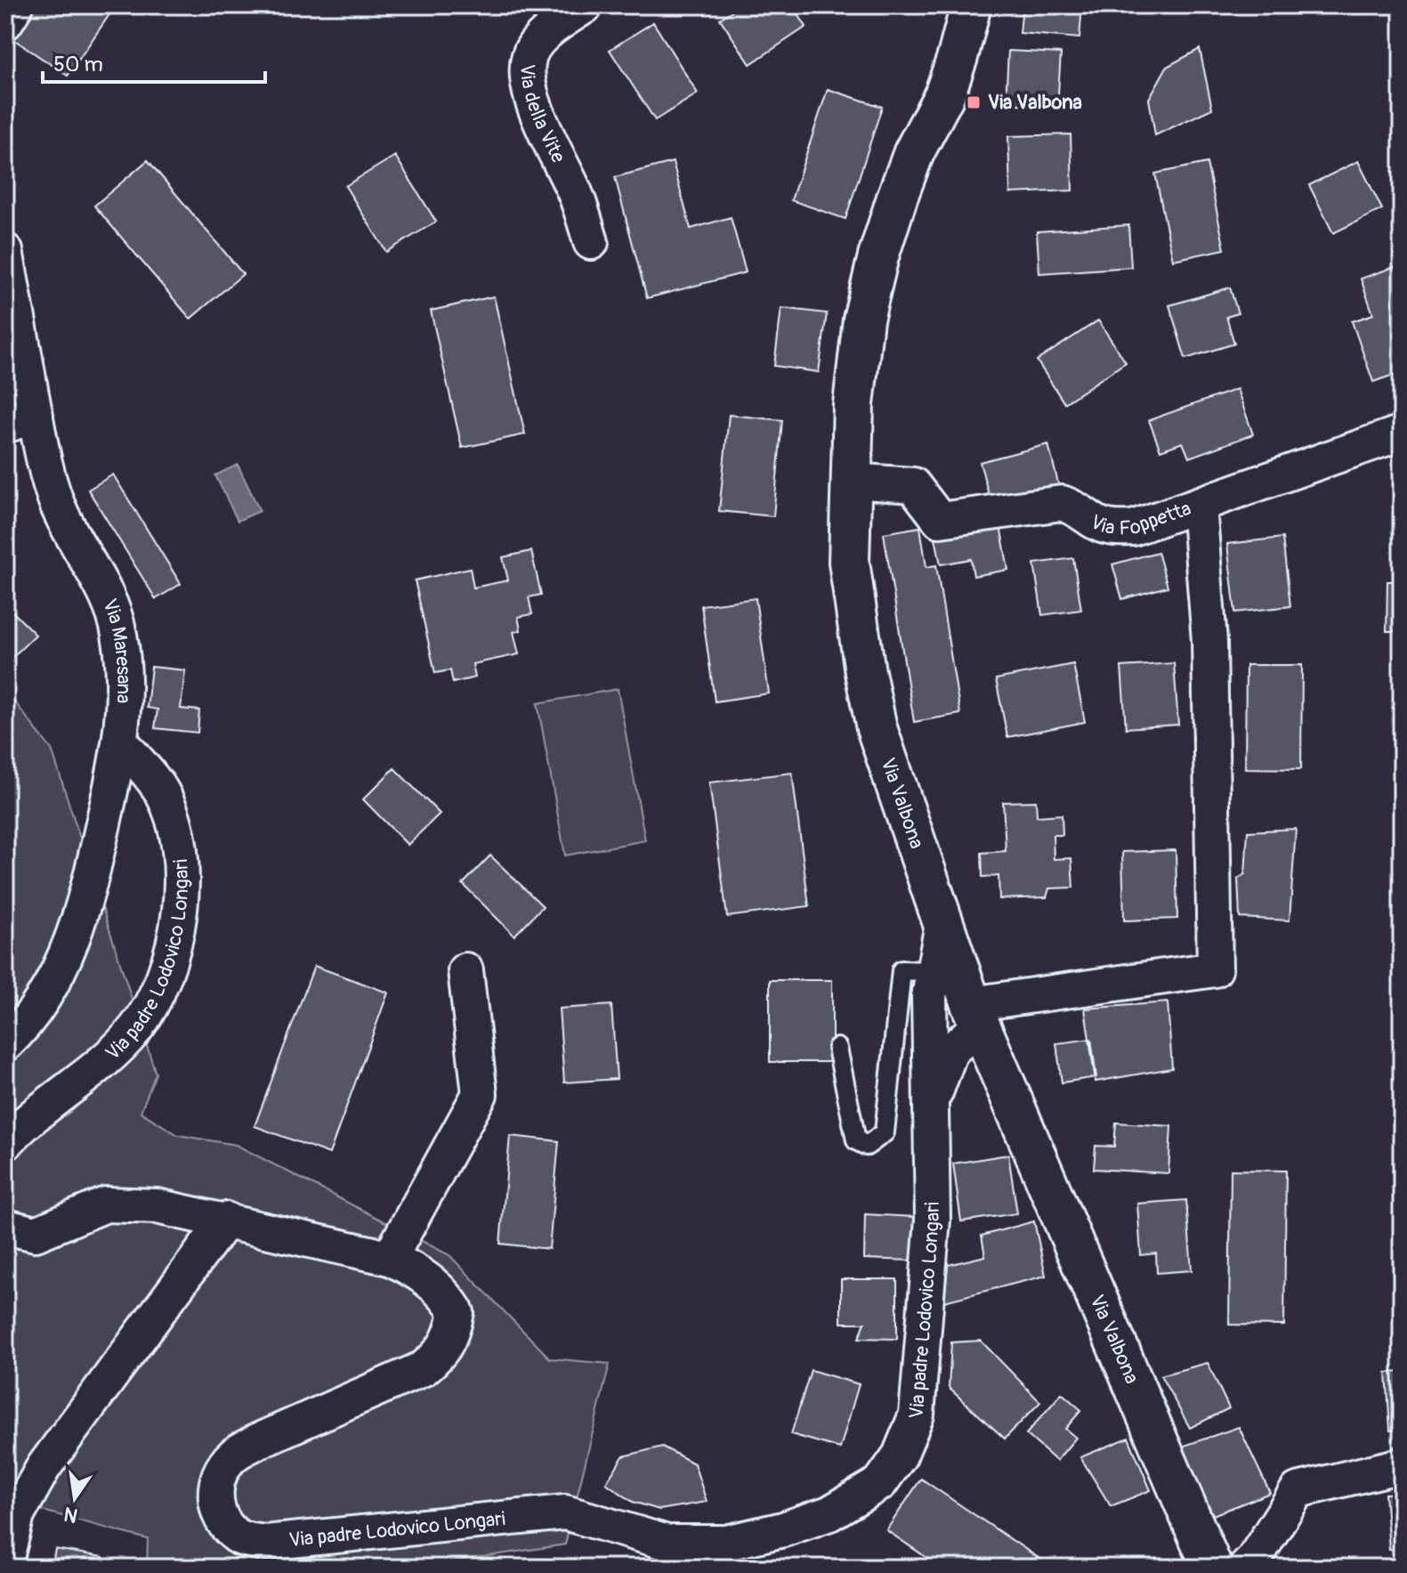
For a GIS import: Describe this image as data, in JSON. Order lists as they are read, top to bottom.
{
  "streets": {
    "street": [
      "Via della Vite",
      "Via Foppetta",
      "Via Maresana",
      "Via Valbona",
      "Via padre Lodovico Longari"
    ]
  },
  "crossings": [
    ["Via Foppetta", "Via Valbona"],
    ["Via Maresana", "Via padre Lodovico Longari"],
    ["Via Valbona", "Via padre Lodovico Longari"]
  ],
  "places": {
    "transit": ["Via Valbona"]
  },
  "scale_bar": "50 m",
  "north": "bottom"
}
